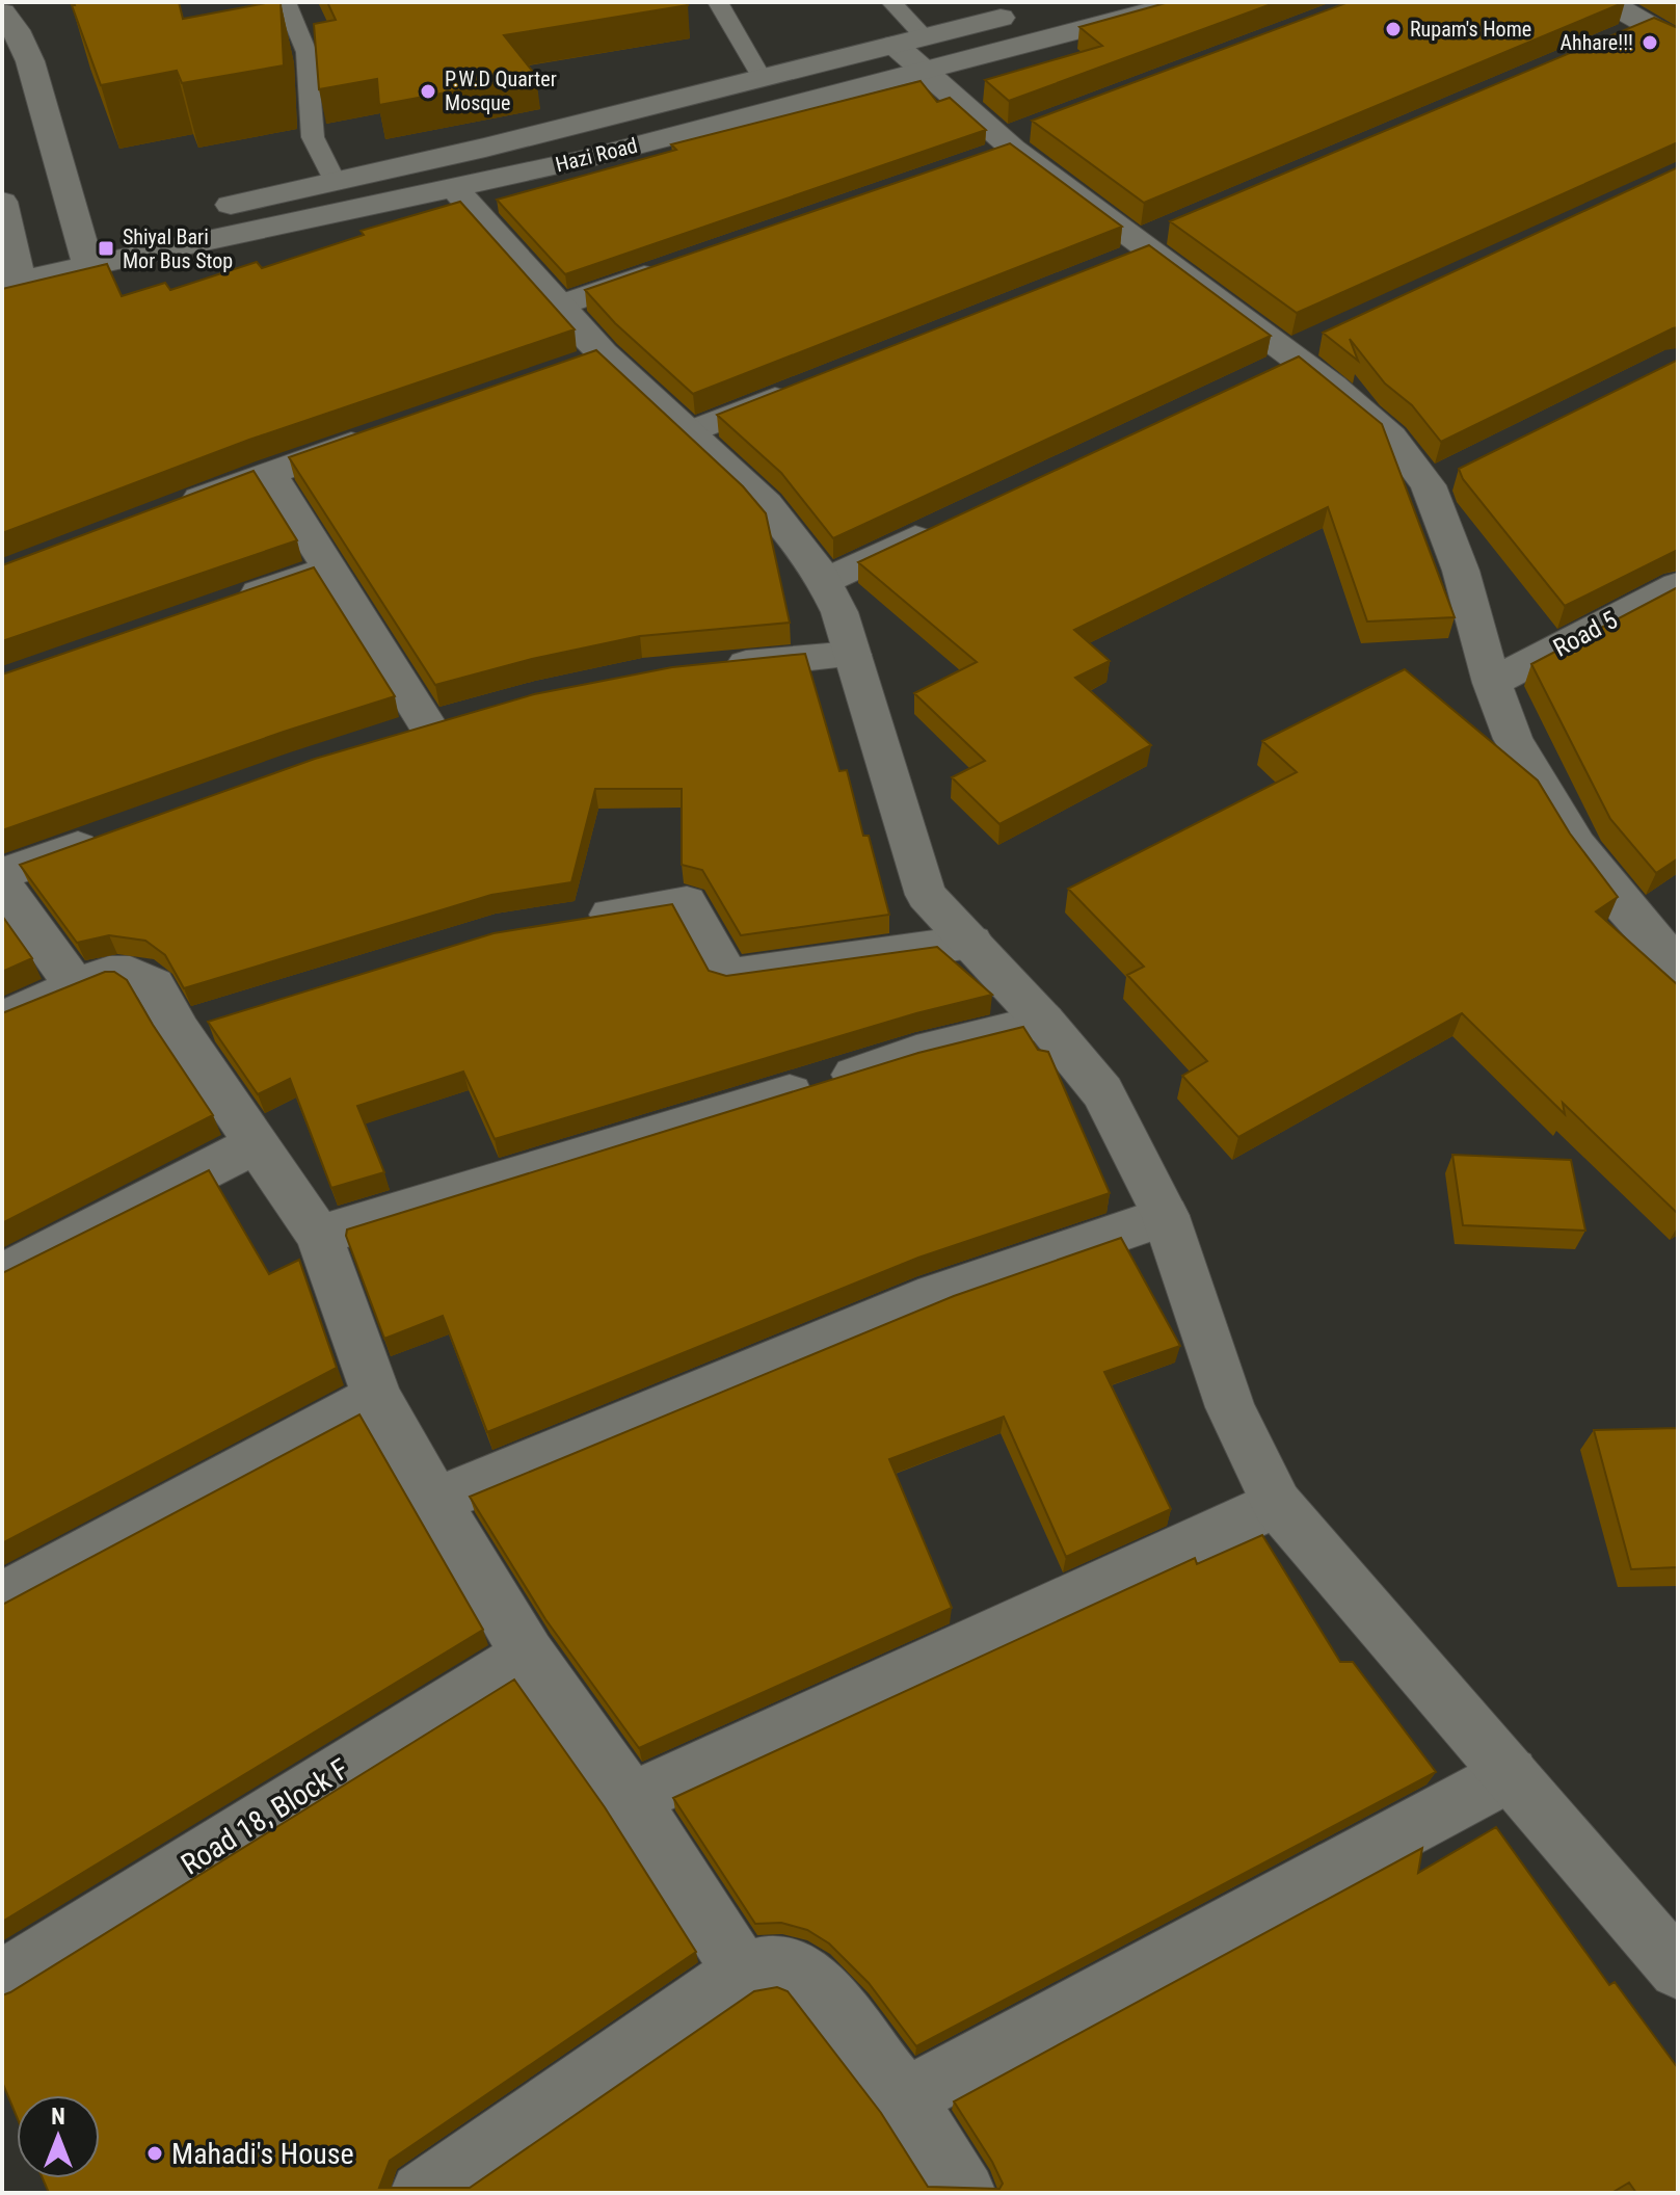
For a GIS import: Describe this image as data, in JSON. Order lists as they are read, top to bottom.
{
  "streets": {
    "street": ["Hazi Road", "Road 5", "Road 18, Block F"]
  },
  "places": {
    "other": [
      "Rupam's Home",
      "Ahhare!!!",
      "P.W.D Quarter Mosque",
      "Mahadi's House"
    ],
    "transit": ["Shiyal Bari Mor Bus Stop"]
  },
  "north": "top"
}
